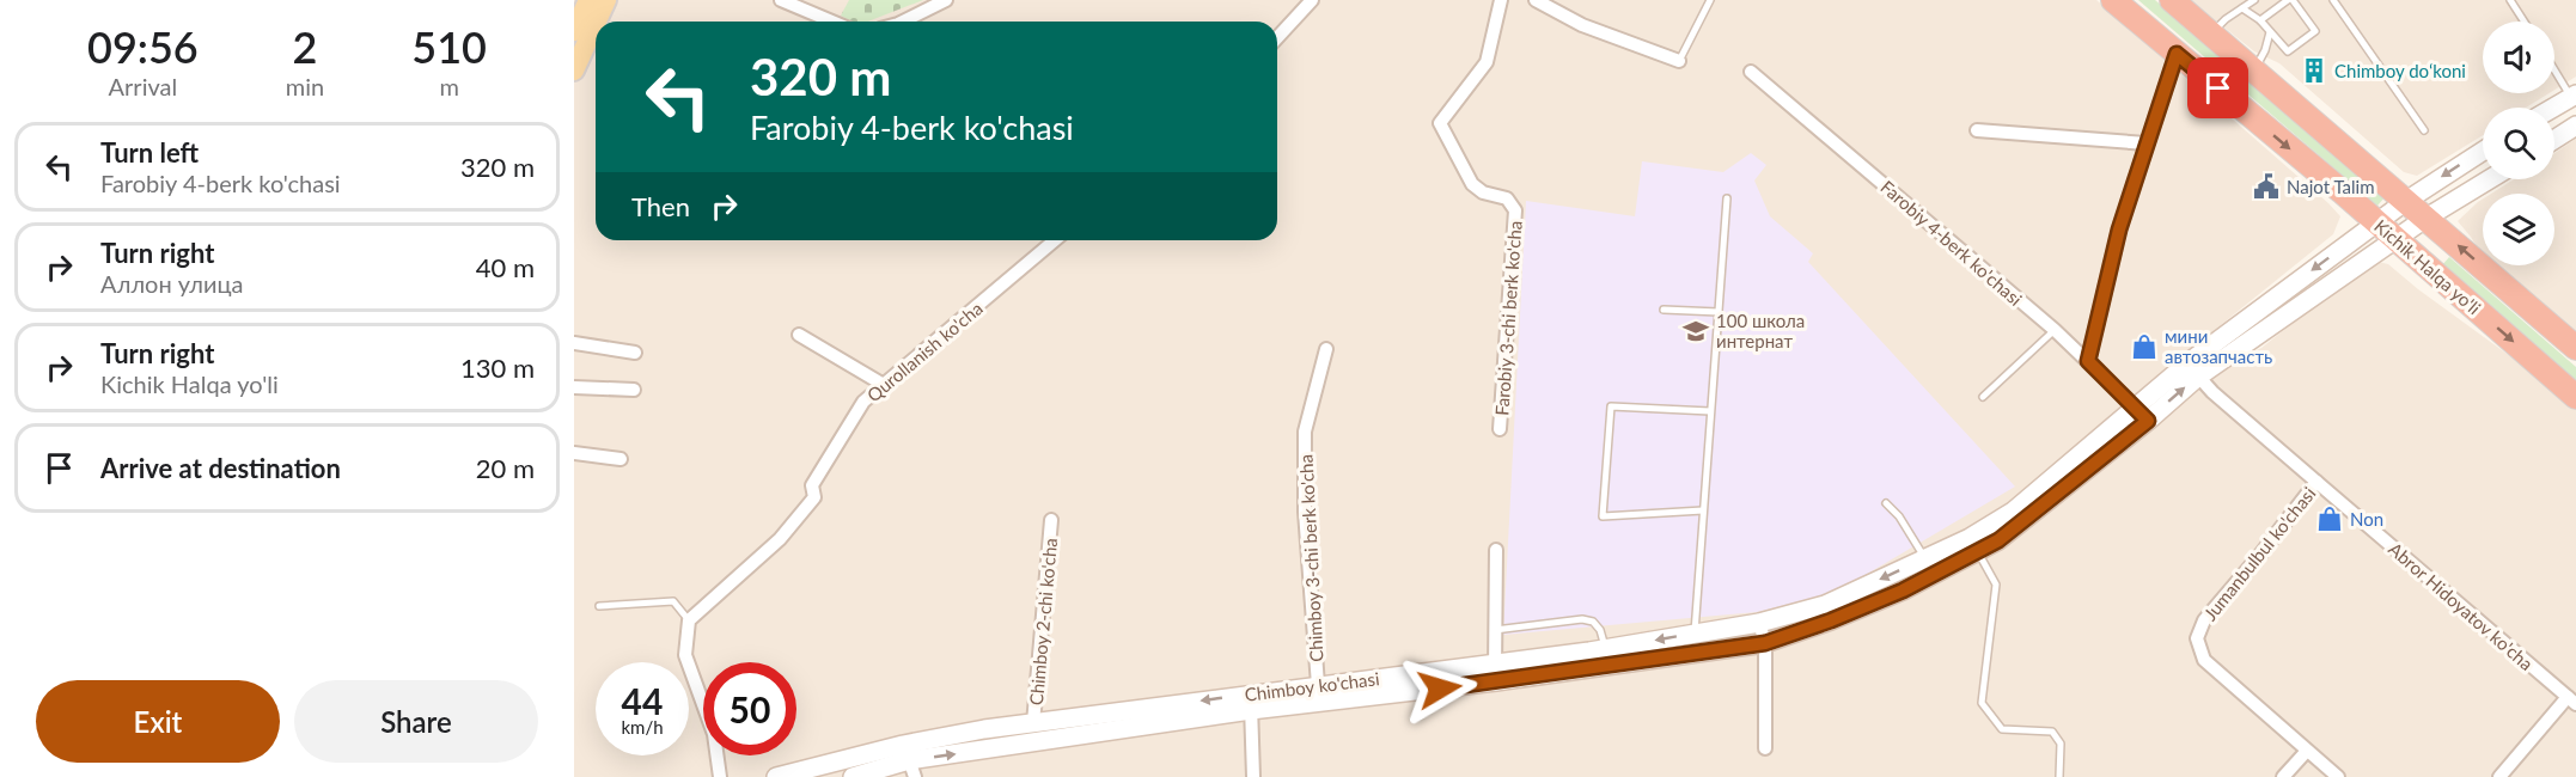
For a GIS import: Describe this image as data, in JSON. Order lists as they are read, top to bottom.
{
  "streets": {
    "highway": ["Kichik Halqa yo'li"],
    "main road": ["Chimboy ko'chasi"],
    "street": [
      "Farobiy 4-berk ko'chasi",
      "Farobiy 3-chi berk ko'cha",
      "Qurollanish ko'cha",
      "Jumanbulbul ko'chasi",
      "Chimboy 3-chi berk ko'cha",
      "Abror Hidoyatov ko'cha",
      "Chimboy 2-chi ko'cha"
    ]
  },
  "crossings": [
    ["Farobiy 4-berk ko'chasi", "Chimboy ko'chasi"],
    ["Kichik Halqa yo'li", "Chimboy ko'chasi"],
    ["Jumanbulbul ko'chasi", "Abror Hidoyatov ko'cha"],
    ["Chimboy 3-chi berk ko'cha", "Chimboy ko'chasi"],
    ["Abror Hidoyatov ko'cha", "Chimboy ko'chasi"],
    ["Chimboy 2-chi ko'cha", "Chimboy ko'chasi"]
  ],
  "places": {
    "building": ["Chimboy doʻkoni"],
    "public building": ["Najot Talim"],
    "school or university": ["100 школа интернат"],
    "shop": ["мини автозапчасть", "Non"]
  },
  "page": {
    "eta": [
      "09:56",
      "Arrival",
      "2",
      "min",
      "510",
      "m"
    ],
    "turn": ["320 m", "Farobiy 4-berk ko'chasi"],
    "list": [
      {
        "name": "Turn left",
        "note": "Farobiy 4-berk ko'chasi",
        "value": "320 m"
      },
      {
        "name": "Turn right",
        "note": "Аллон улица",
        "value": "40 m"
      },
      {
        "name": "Turn right",
        "note": "Kichik Halqa yo'li",
        "value": "130 m"
      },
      {
        "name": "Arrive at destination",
        "value": "20 m"
      }
    ],
    "then": "Then",
    "speed": "44 km/h",
    "limit": "50",
    "buttons": ["Exit", "Share"]
  }
}
